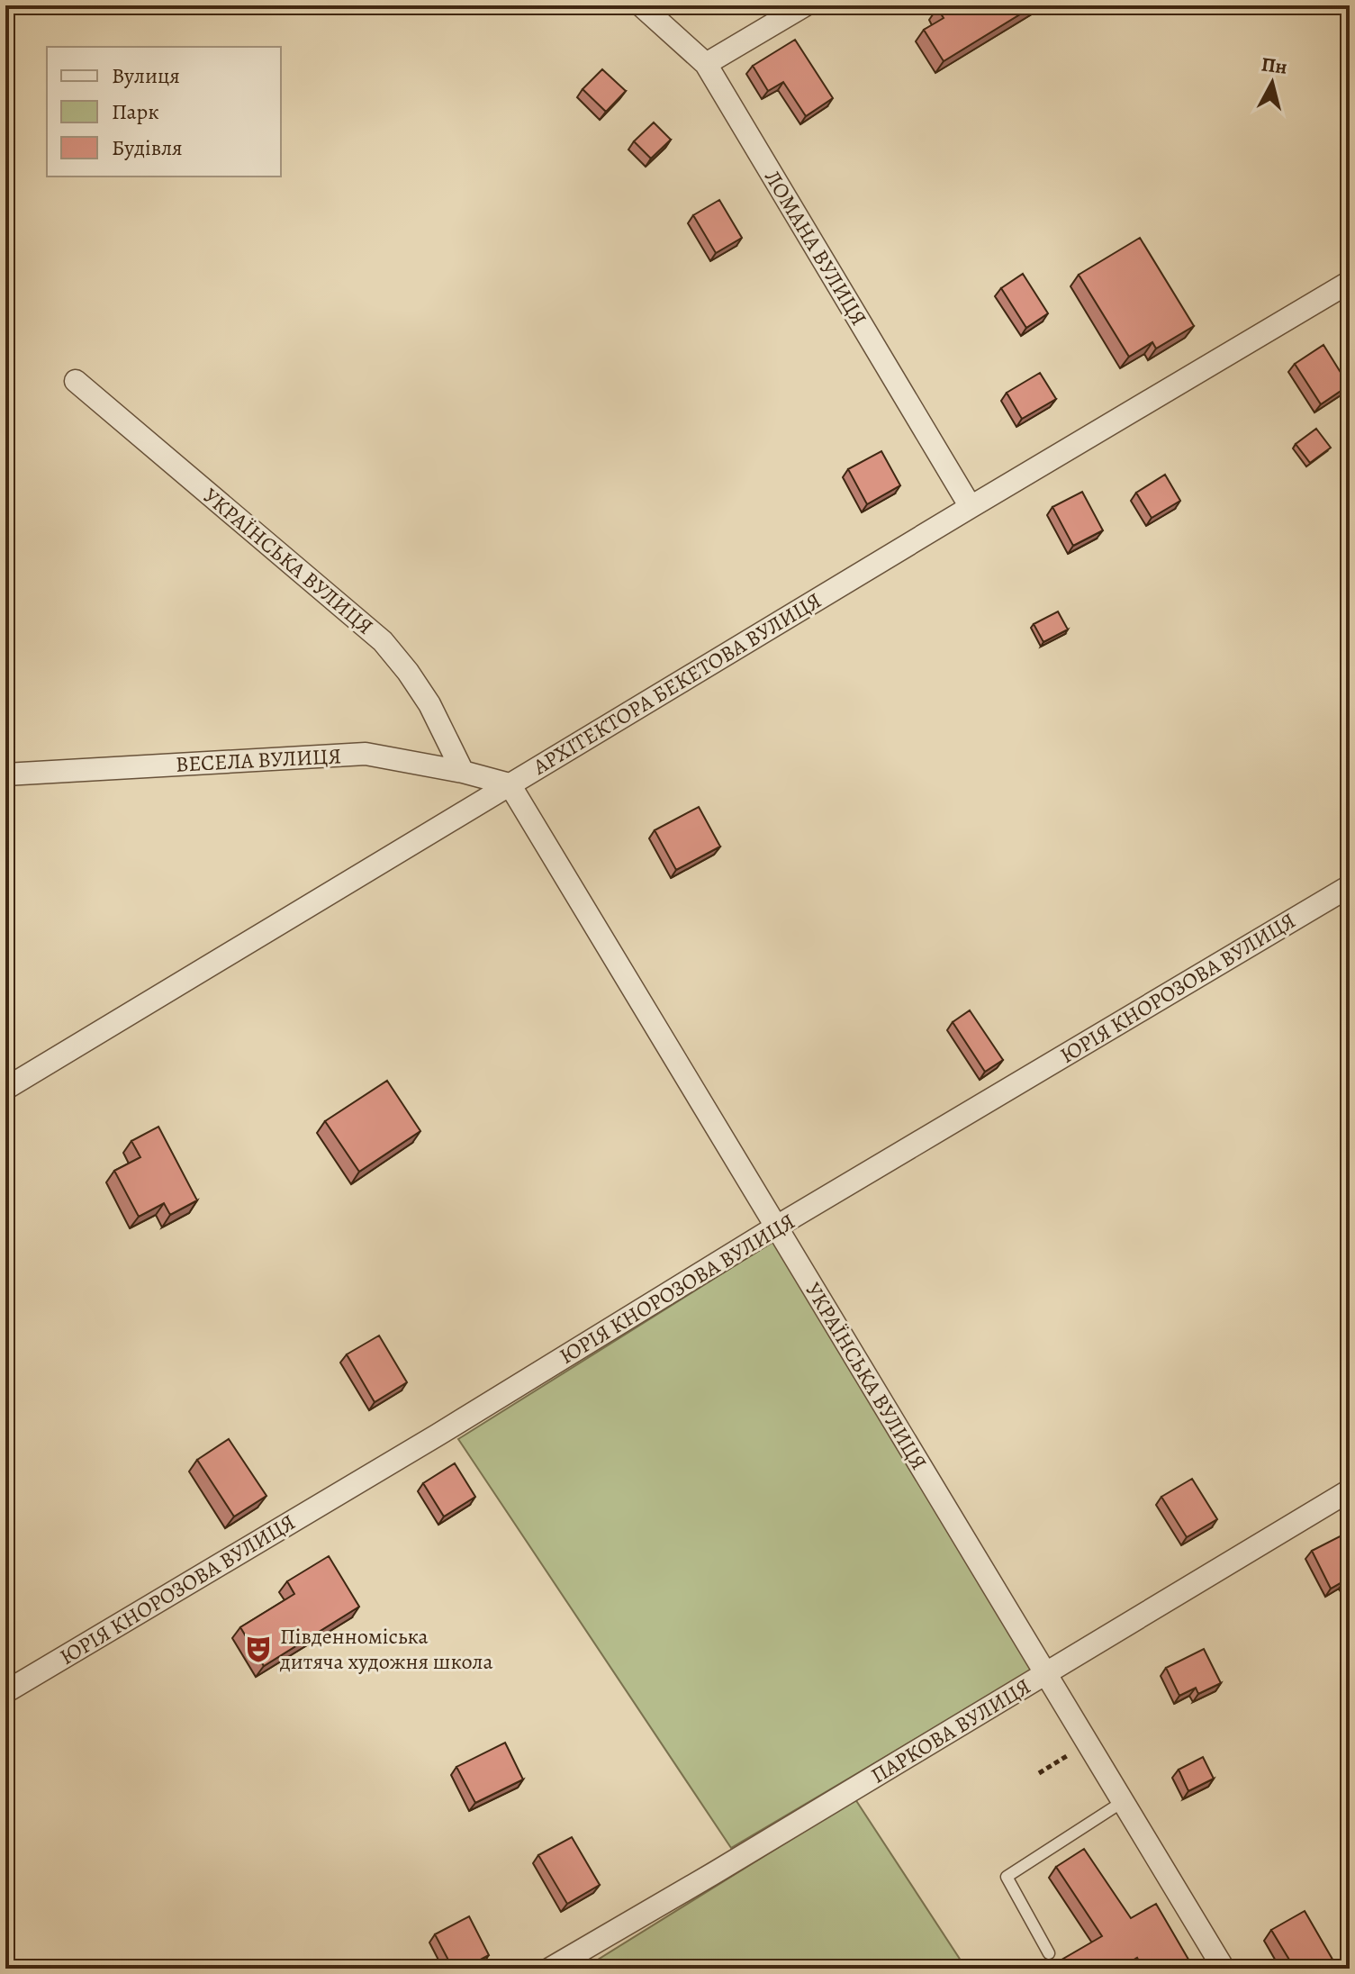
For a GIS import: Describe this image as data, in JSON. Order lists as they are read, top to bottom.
{
  "streets": {
    "street": [
      "ЛОМАНА ВУЛИЦЯ",
      "УКРАЇНСЬКА ВУЛИЦЯ",
      "АРХІТЕКТОРА БЕКЕТОВА ВУЛИЦЯ",
      "ВЕСЕЛА ВУЛИЦЯ",
      "ЮРІЯ КНОРОЗОВА ВУЛИЦЯ",
      "ПАРКОВА ВУЛИЦЯ"
    ]
  },
  "crossings": [
    ["ЛОМАНА ВУЛИЦЯ", "АРХІТЕКТОРА БЕКЕТОВА ВУЛИЦЯ"],
    ["УКРАЇНСЬКА ВУЛИЦЯ", "АРХІТЕКТОРА БЕКЕТОВА ВУЛИЦЯ"],
    ["УКРАЇНСЬКА ВУЛИЦЯ", "ВЕСЕЛА ВУЛИЦЯ"],
    ["УКРАЇНСЬКА ВУЛИЦЯ", "ЮРІЯ КНОРОЗОВА ВУЛИЦЯ"],
    ["УКРАЇНСЬКА ВУЛИЦЯ", "ПАРКОВА ВУЛИЦЯ"],
    ["АРХІТЕКТОРА БЕКЕТОВА ВУЛИЦЯ", "ВЕСЕЛА ВУЛИЦЯ"]
  ],
  "places": {
    "theatre": ["Південноміська дитяча художня школа"]
  },
  "legend": ["Вулиця", "Парк", "Будівля"],
  "north": "top"
}
